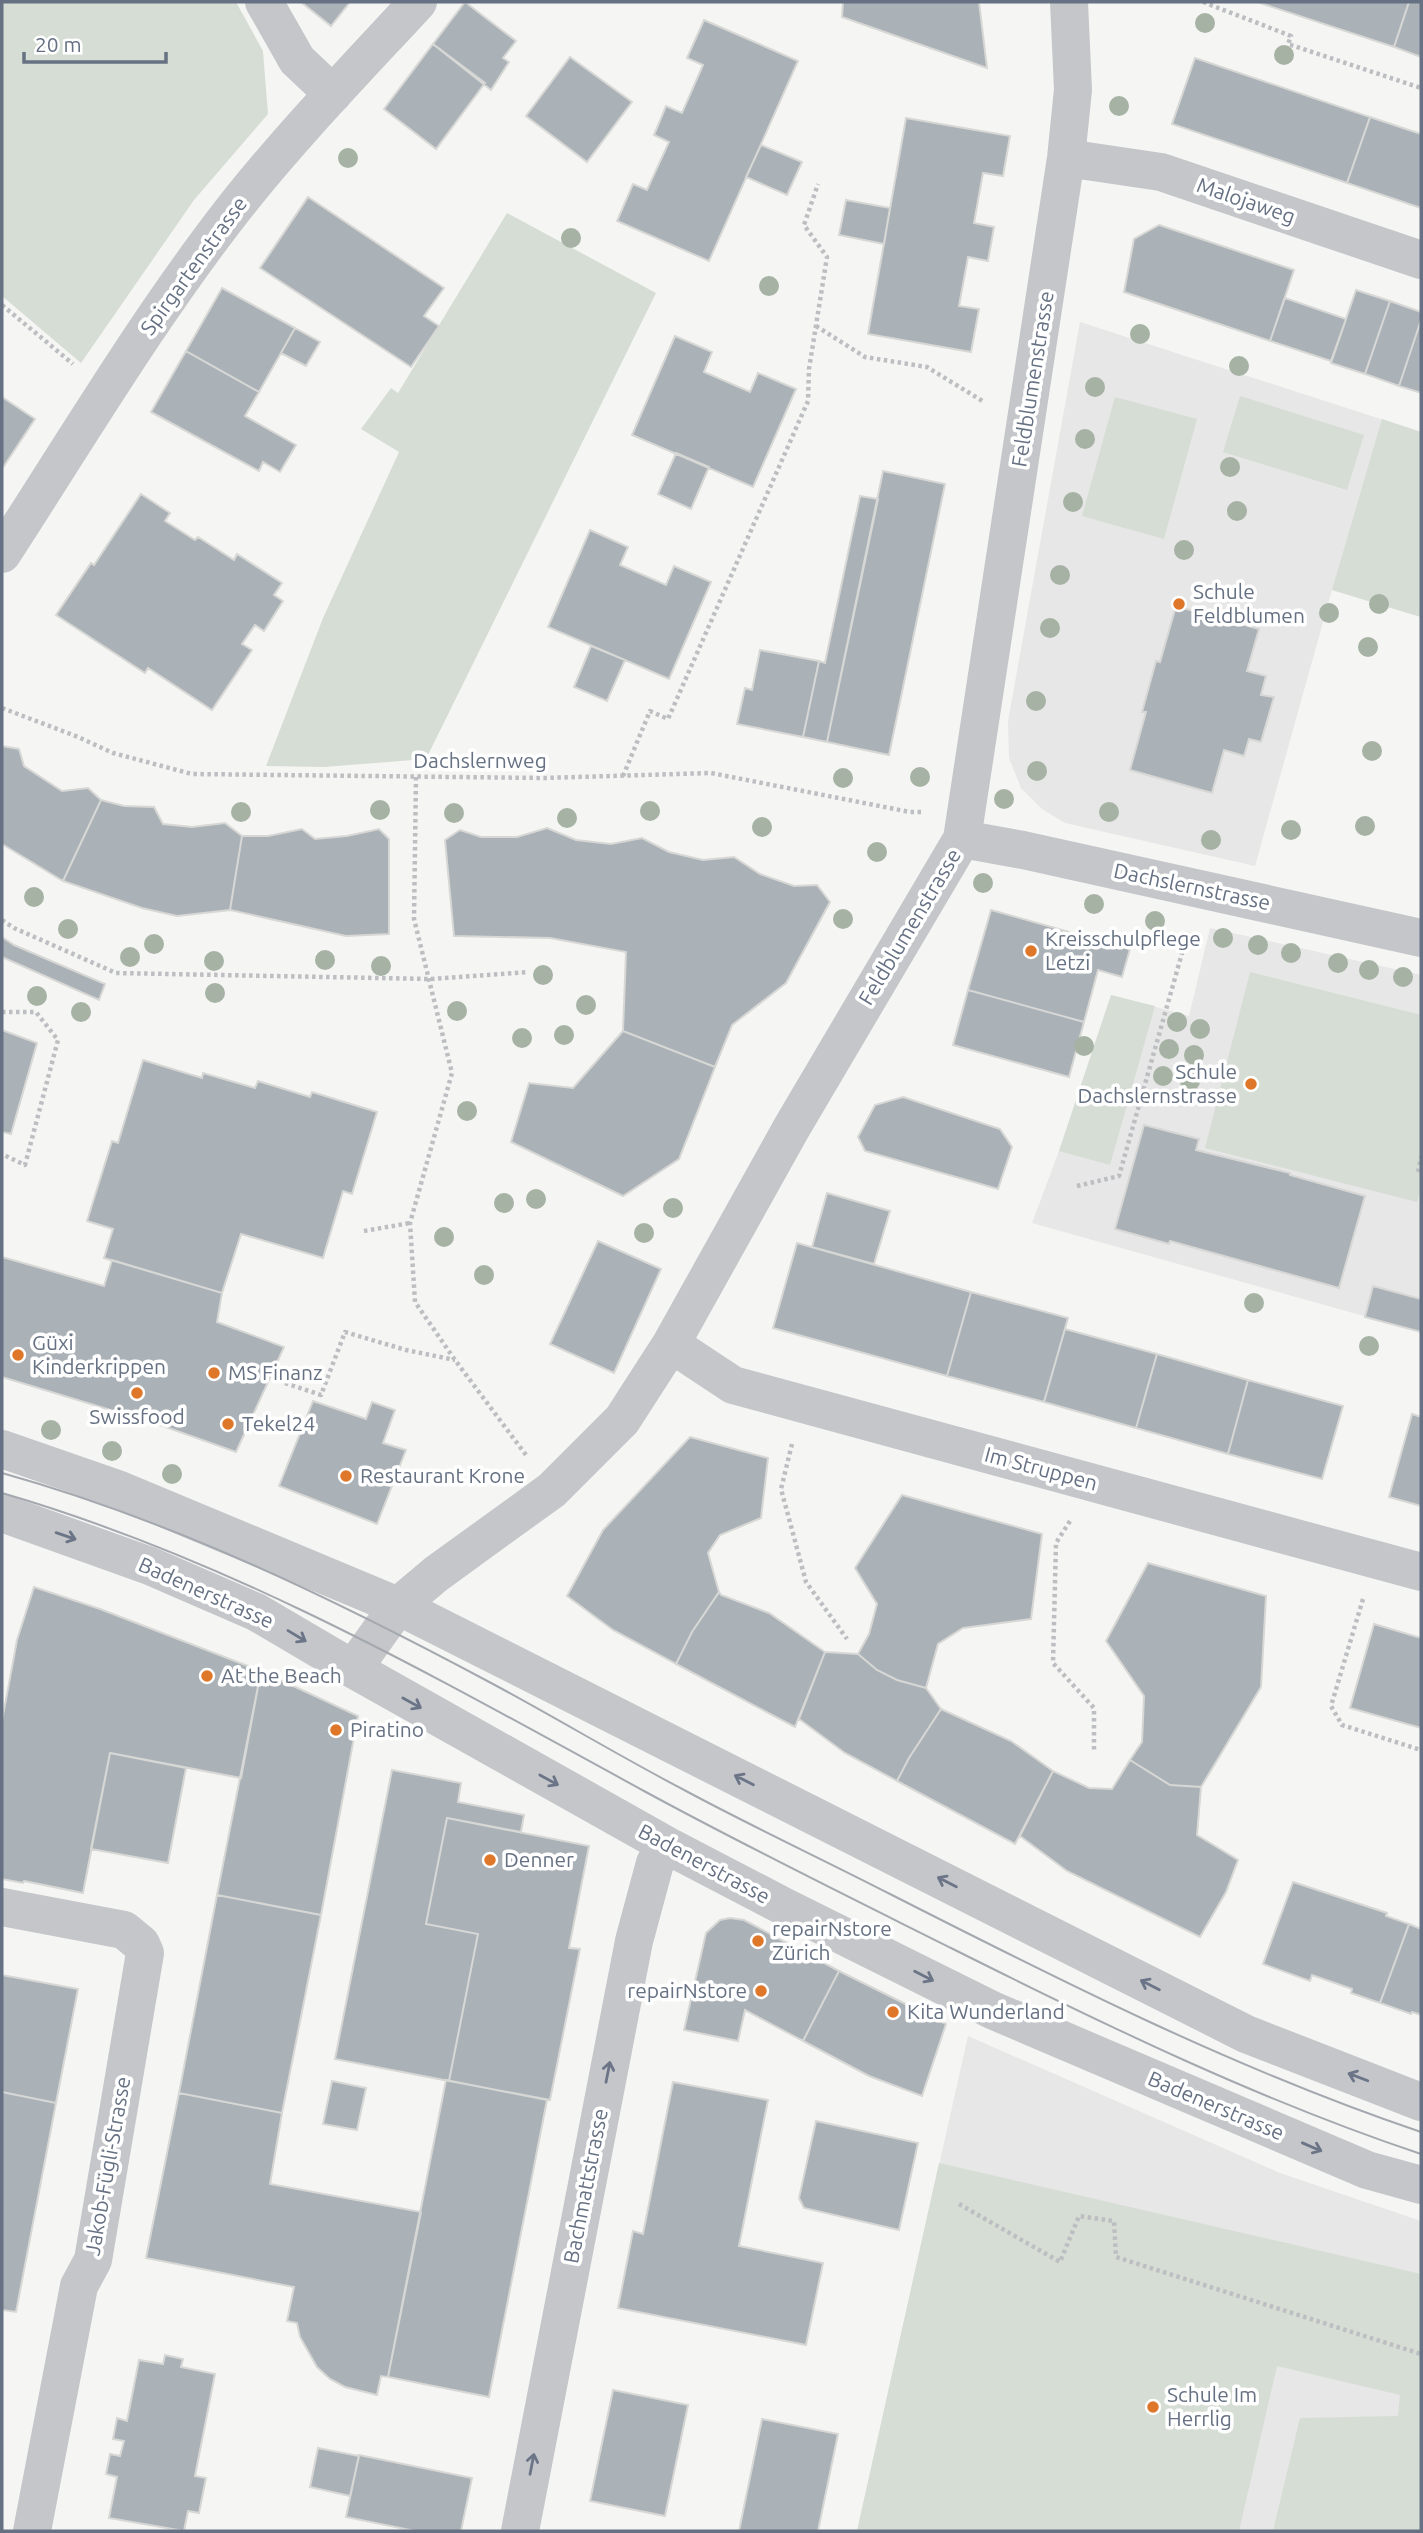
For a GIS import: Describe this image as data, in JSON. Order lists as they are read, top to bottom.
{
  "streets": {
    "street": [
      "Malojaweg",
      "Spirgartenstrasse",
      "Feldblumenstrasse",
      "Dachslernstrasse",
      "Im Struppen",
      "Badenerstrasse",
      "Jakob-Fügli-Strasse",
      "Bachmattstrasse"
    ],
    "path": ["Dachslernweg"]
  },
  "crossings": [
    ["Malojaweg", "Feldblumenstrasse"],
    ["Feldblumenstrasse", "Dachslernweg"],
    ["Feldblumenstrasse", "Dachslernstrasse"],
    ["Feldblumenstrasse", "Im Struppen"],
    ["Feldblumenstrasse", "Badenerstrasse"],
    ["Dachslernweg", "Dachslernstrasse"],
    ["Badenerstrasse", "Bachmattstrasse"]
  ],
  "one_way": ["Bachmattstrasse"],
  "places": [
    "Schule Feldblumen",
    "Kreisschulpflege Letzi",
    "Schule Dachslernstrasse",
    "Güxi Kinderkrippen",
    "MS Finanz",
    "Swissfood",
    "Tekel24",
    "Restaurant Krone",
    "At the Beach",
    "Piratino",
    "Denner",
    "repairNstore Zürich",
    "repairNstore",
    "Kita Wunderland",
    "Schule Im Herrlig"
  ],
  "scale_bar": "20 m"
}
